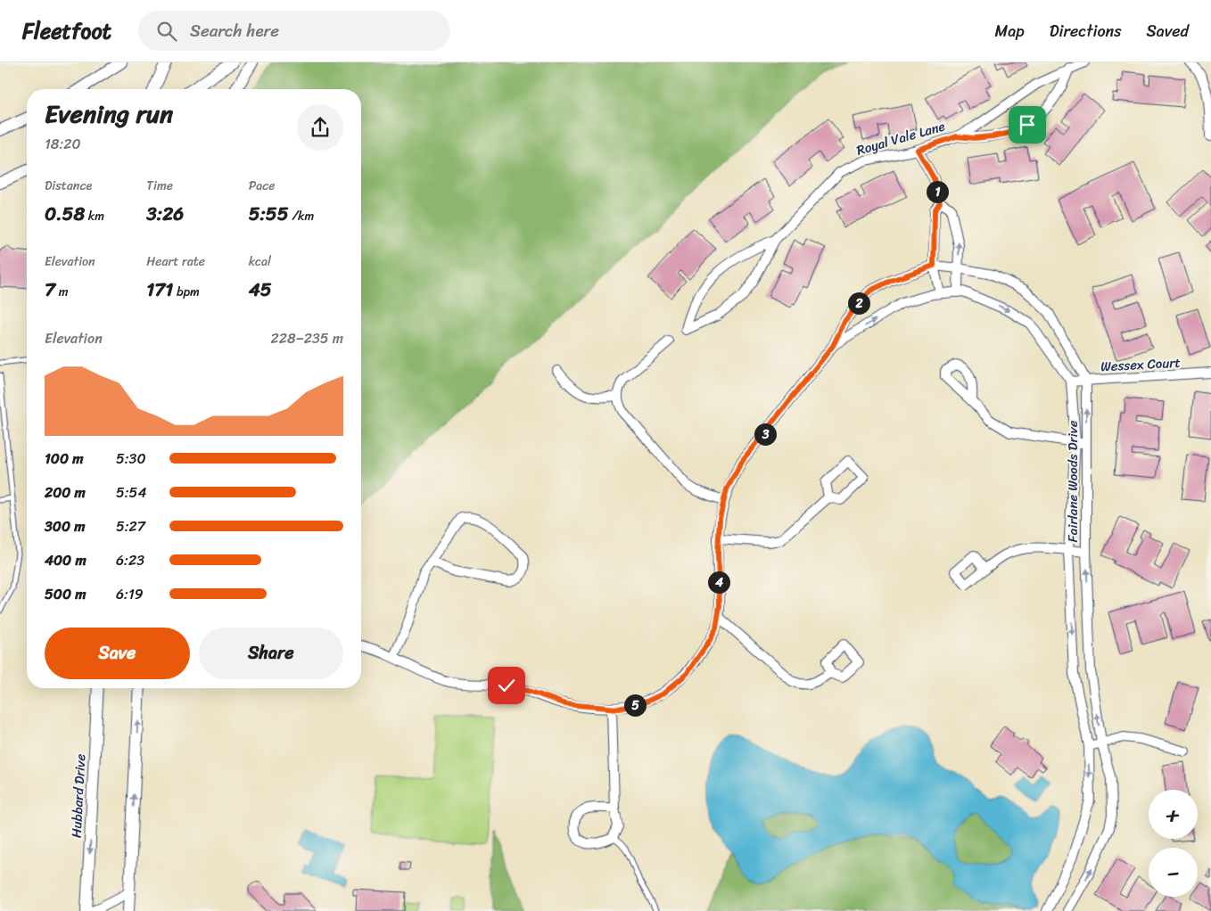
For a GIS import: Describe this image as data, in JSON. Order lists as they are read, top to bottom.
{
  "streets": {
    "street": [
      "Royal Vale Lane",
      "Wessex Court",
      "Fairlane Woods Drive",
      "Hubbard Drive"
    ]
  },
  "crossings": [
    ["Wessex Court", "Fairlane Woods Drive"]
  ],
  "page": {
    "header": "Fleetfoot",
    "search": "Search here",
    "nav": ["Map", "Directions", "Saved"],
    "heading": ["Evening run", "18:20"],
    "stats": [
      ["Distance", "0.58 km"],
      ["Time", "3:26"],
      ["Pace", "5:55 /km"],
      ["Elevation", "7 m"],
      ["Heart rate", "171 bpm"],
      ["kcal", "45"]
    ],
    "pins": [
      "1",
      "2",
      "3",
      "4",
      "5"
    ],
    "chart": ["Elevation", "228–235 m"],
    "list": [
      {
        "name": "100 m",
        "note": "5:30"
      },
      {
        "name": "200 m",
        "note": "5:54"
      },
      {
        "name": "300 m",
        "note": "5:27"
      },
      {
        "name": "400 m",
        "note": "6:23"
      },
      {
        "name": "500 m",
        "note": "6:19"
      }
    ],
    "buttons": ["Save", "Share"],
    "map_buttons": ["+", "−"]
  }
}
